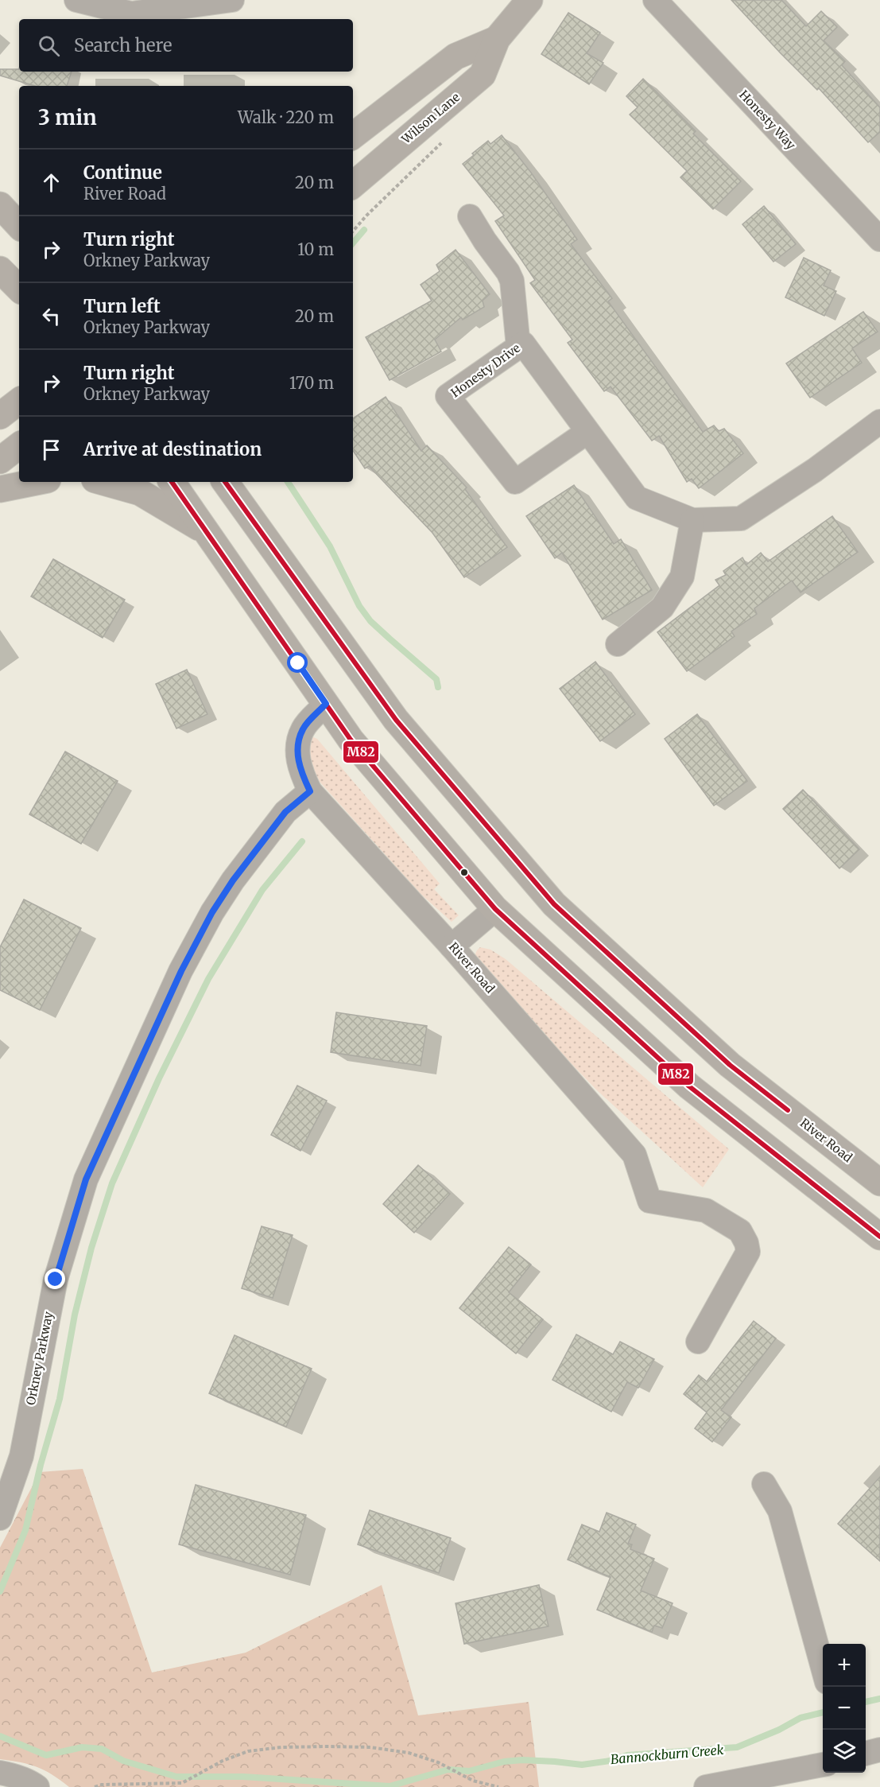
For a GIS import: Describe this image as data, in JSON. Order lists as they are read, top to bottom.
{
  "streets": {
    "main road": ["Wilson Lane", "River Road"],
    "street": ["Honesty Way", "Honesty Drive", "Orkney Parkway"]
  },
  "crossings": [
    ["River Road", "Orkney Parkway"]
  ],
  "water": ["Bannockburn Creek"],
  "lines": ["transit line M82"],
  "page": {
    "search": "Search here",
    "heading": ["3 min", "Walk · 220 m"],
    "list": [
      ["Continue", "River Road", "20 m"],
      ["Turn right", "Orkney Parkway", "10 m"],
      ["Turn left", "Orkney Parkway", "20 m"],
      ["Turn right", "Orkney Parkway", "170 m"],
      "Arrive at destination"
    ],
    "map_buttons": ["+", "−"]
  }
}
